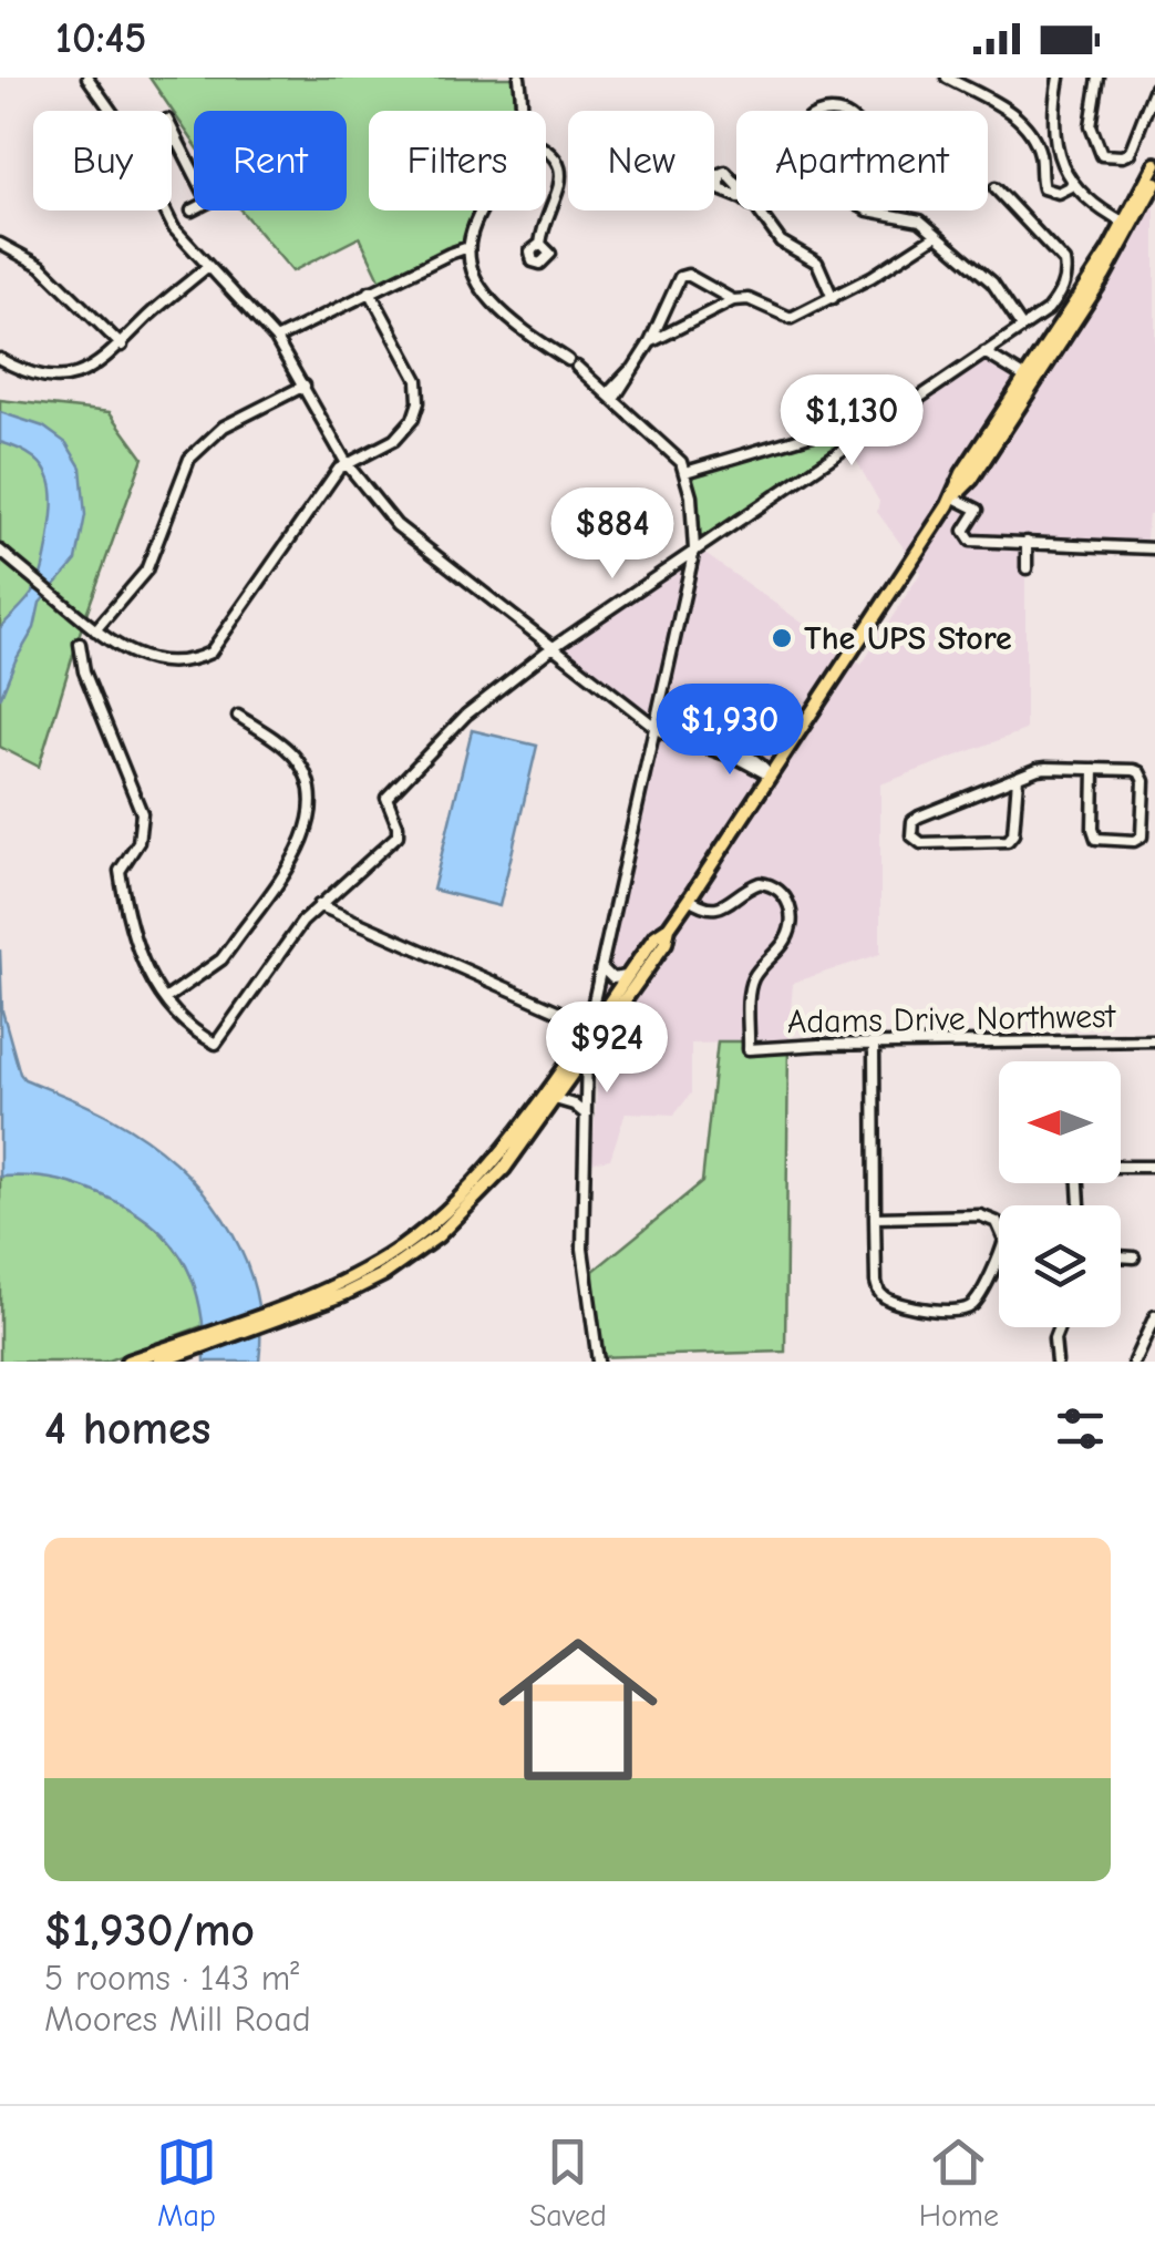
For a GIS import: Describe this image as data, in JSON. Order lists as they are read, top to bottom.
{
  "streets": {
    "street": ["Adams Drive Northwest"]
  },
  "places": ["The UPS Store"],
  "north": "left",
  "page": {
    "status": "10:45",
    "chip": [
      "Buy",
      "Rent",
      "Filters",
      "New",
      "Apartment"
    ],
    "price": [
      "$1,130",
      "$884",
      "$1,930",
      "$924"
    ],
    "heading": "4 homes",
    "list": [
      {
        "name": "$1,930/mo",
        "note": "5 rooms · 143 m² · Moores Mill Road"
      }
    ],
    "tabs": ["Map", "Saved", "Home"]
  }
}
